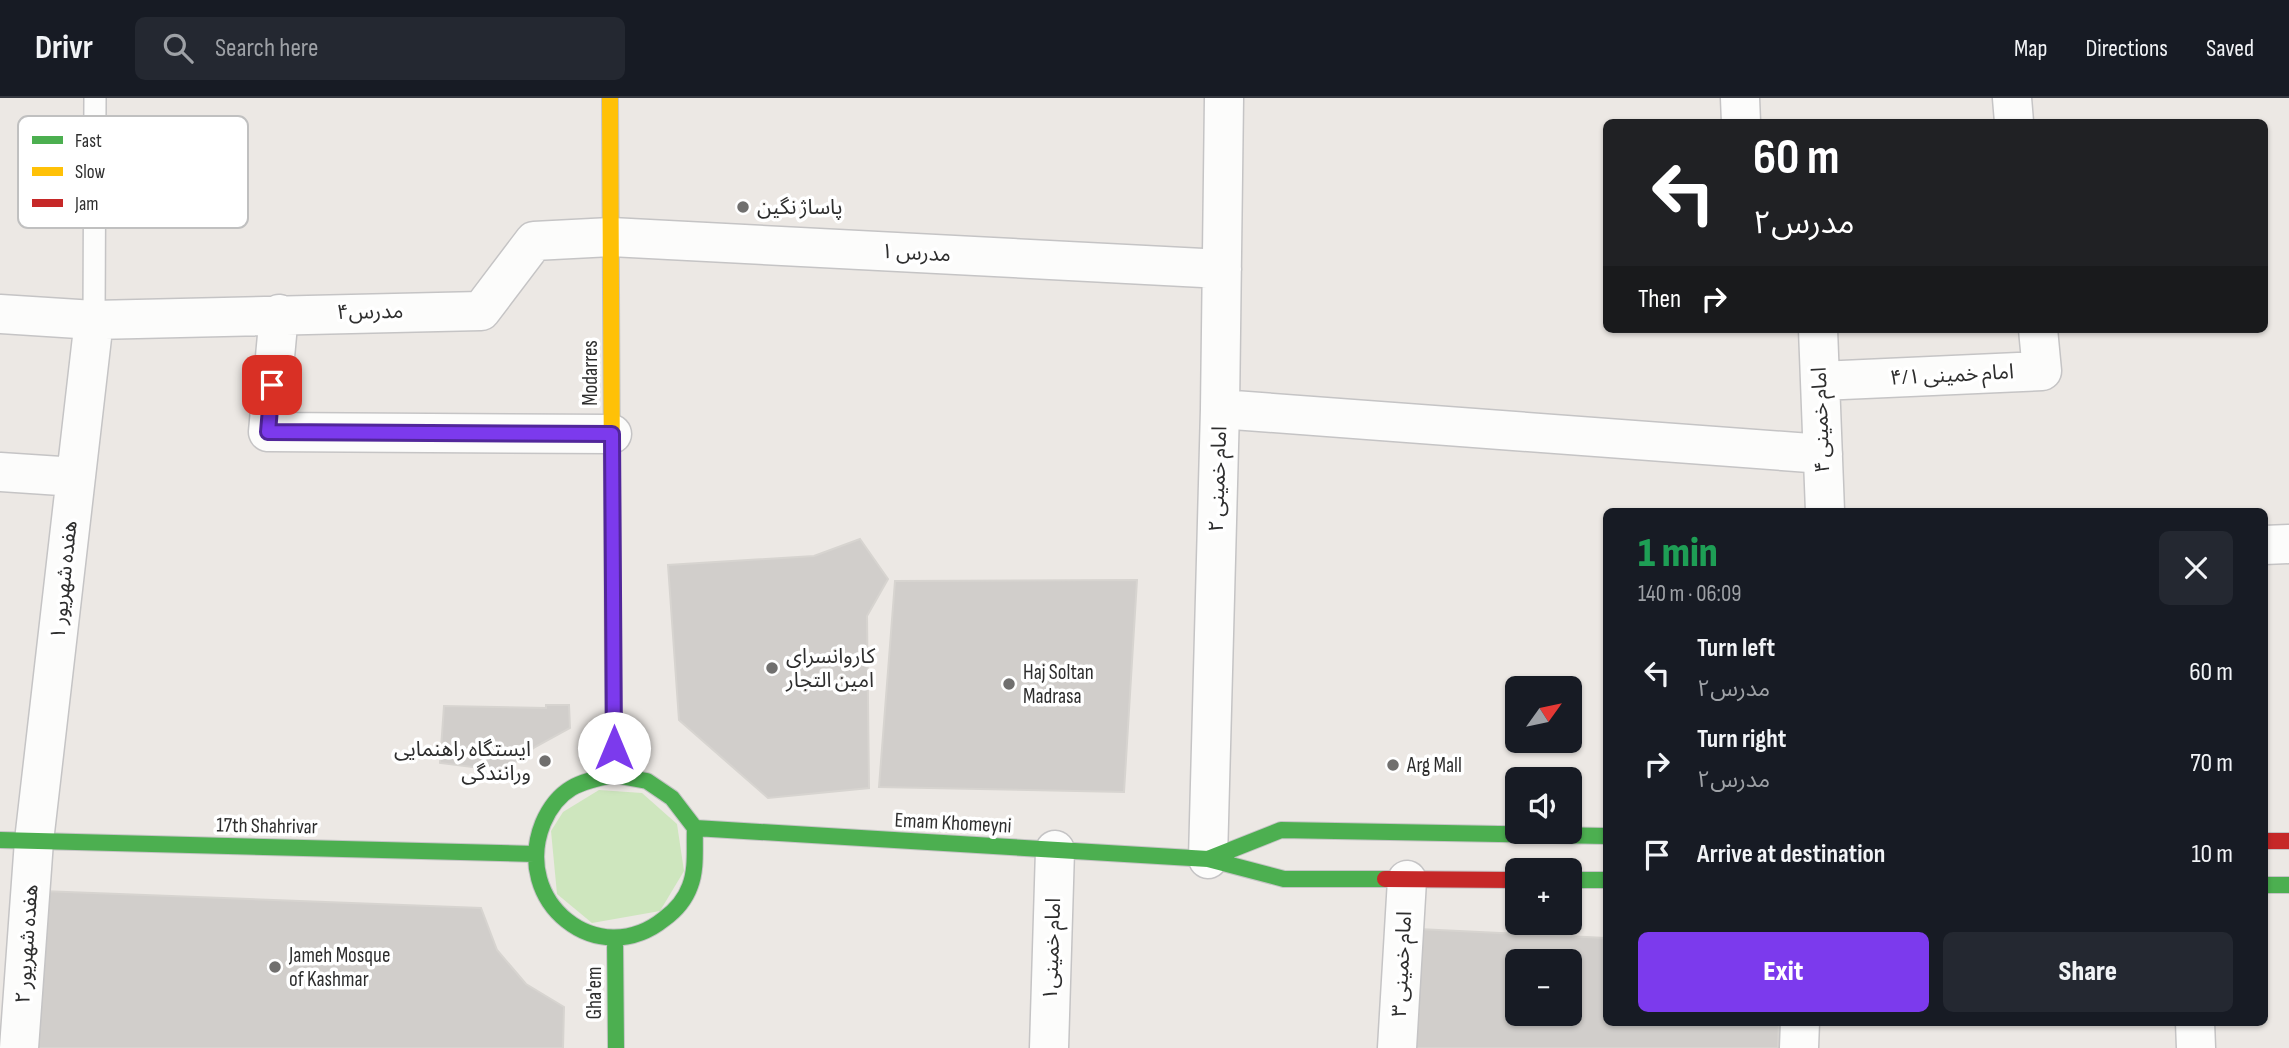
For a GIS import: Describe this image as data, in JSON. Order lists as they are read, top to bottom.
{
  "streets": {
    "main road": [
      "Modarres",
      "Emam Khomeyni",
      "17th Shahrivar",
      "Gha'em"
    ],
    "street": [
      "مدرس ۱",
      "مدرس۴",
      "امام خمینی ۴/۱",
      "امام خمینی ۴",
      "امام خمینی ۲",
      "هفده شهریور ۱",
      "هفده شهریور ۲",
      "امام خمینی۱",
      "امام خمینی ۳"
    ]
  },
  "crossings": [
    ["مدرس ۱", "مدرس۴"],
    ["مدرس ۱", "Modarres"],
    ["مدرس ۱", "امام خمینی ۲"],
    ["مدرس۴", "Modarres"],
    ["مدرس۴", "هفده شهریور ۱"],
    ["Modarres", "Emam Khomeyni"],
    ["Modarres", "17th Shahrivar"],
    ["Modarres", "Gha'em"],
    ["امام خمینی ۴/۱", "امام خمینی ۴"],
    ["امام خمینی ۲", "Emam Khomeyni"],
    ["هفده شهریور ۱", "17th Shahrivar"],
    ["هفده شهریور ۱", "هفده شهریور ۲"],
    ["Emam Khomeyni", "17th Shahrivar"],
    ["Emam Khomeyni", "امام خمینی۱"],
    ["Emam Khomeyni", "امام خمینی ۳"],
    ["Emam Khomeyni", "Gha'em"],
    ["17th Shahrivar", "هفده شهریور ۲"],
    ["17th Shahrivar", "Gha'em"]
  ],
  "places": [
    "پاساژ نگین",
    "کاروانسرای امین التجار",
    "Haj Soltan Madrasa",
    "ایستگاه راهنمایی ورانندگی",
    "Arg Mall",
    "Jameh Mosque of Kashmar"
  ],
  "legend": ["Fast", "Slow", "Jam"],
  "north": "top right",
  "page": {
    "header": "Drivr",
    "search": "Search here",
    "nav": ["Map", "Directions", "Saved"],
    "turn": ["60 m", "مدرس۲"],
    "then": "Then",
    "heading": ["1 min", "140 m · 06:09"],
    "list": [
      {
        "name": "Turn left",
        "note": "مدرس۲",
        "value": "60 m"
      },
      {
        "name": "Turn right",
        "note": "مدرس۲",
        "value": "70 m"
      },
      {
        "name": "Arrive at destination",
        "value": "10 m"
      }
    ],
    "map_buttons": ["+", "−"],
    "buttons": ["Exit", "Share"]
  }
}
